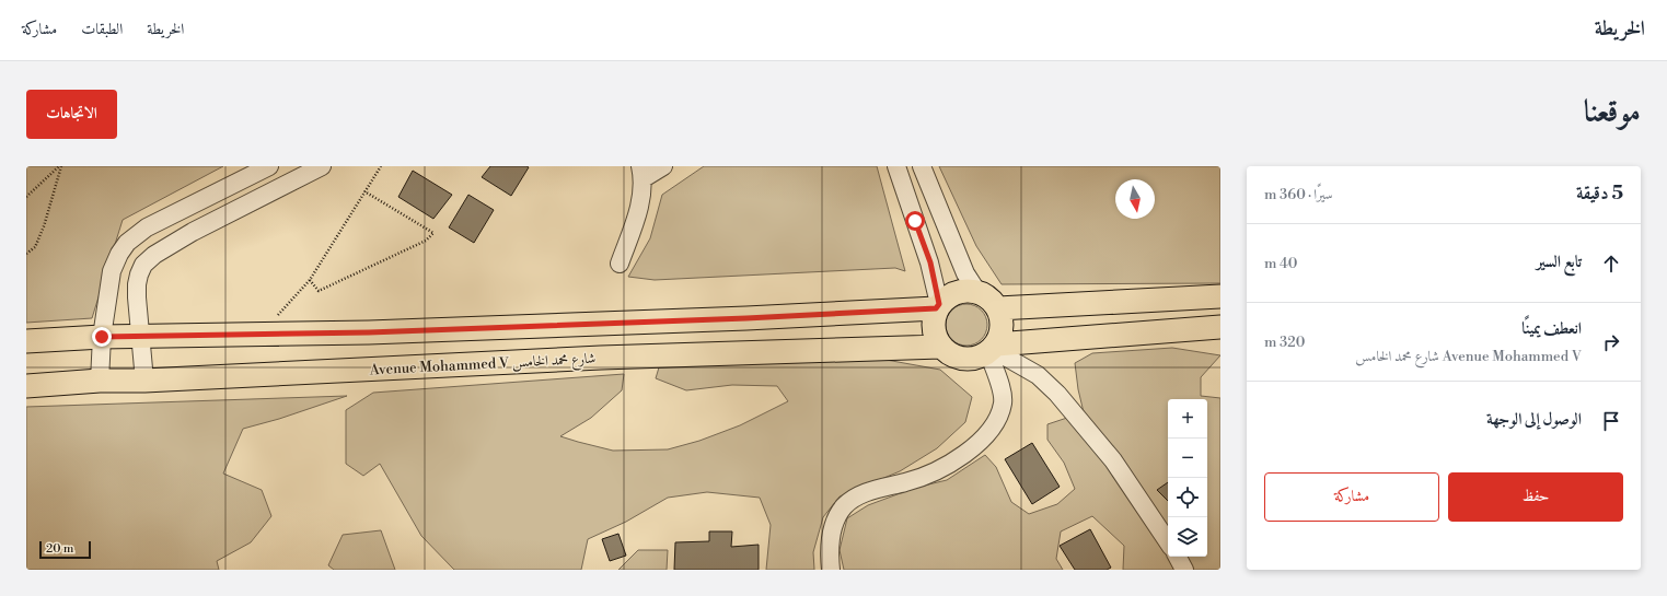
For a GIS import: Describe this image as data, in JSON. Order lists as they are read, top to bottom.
{
  "streets": {
    "main road": ["Avenue Mohammed V شارع محمد الخامس"]
  },
  "scale_bar": "20 m",
  "north": "bottom",
  "page": {
    "header": "الخريطة",
    "nav": ["الخريطة", "الطبقات", "مشاركة"],
    "title": "موقعنا",
    "buttons": [
      "الاتجاهات",
      ["حفظ", "مشاركة"]
    ],
    "heading": ["5 دقيقة", "سيرًا · 360 m"],
    "list": [
      ["تابع السير", "40 m"],
      ["انعطف يمينًا", "Avenue Mohammed V شارع محمد الخامس", "320 m"],
      "الوصول إلى الوجهة"
    ],
    "map_buttons": ["+", "−"],
    "scale": "20 m"
  }
}
